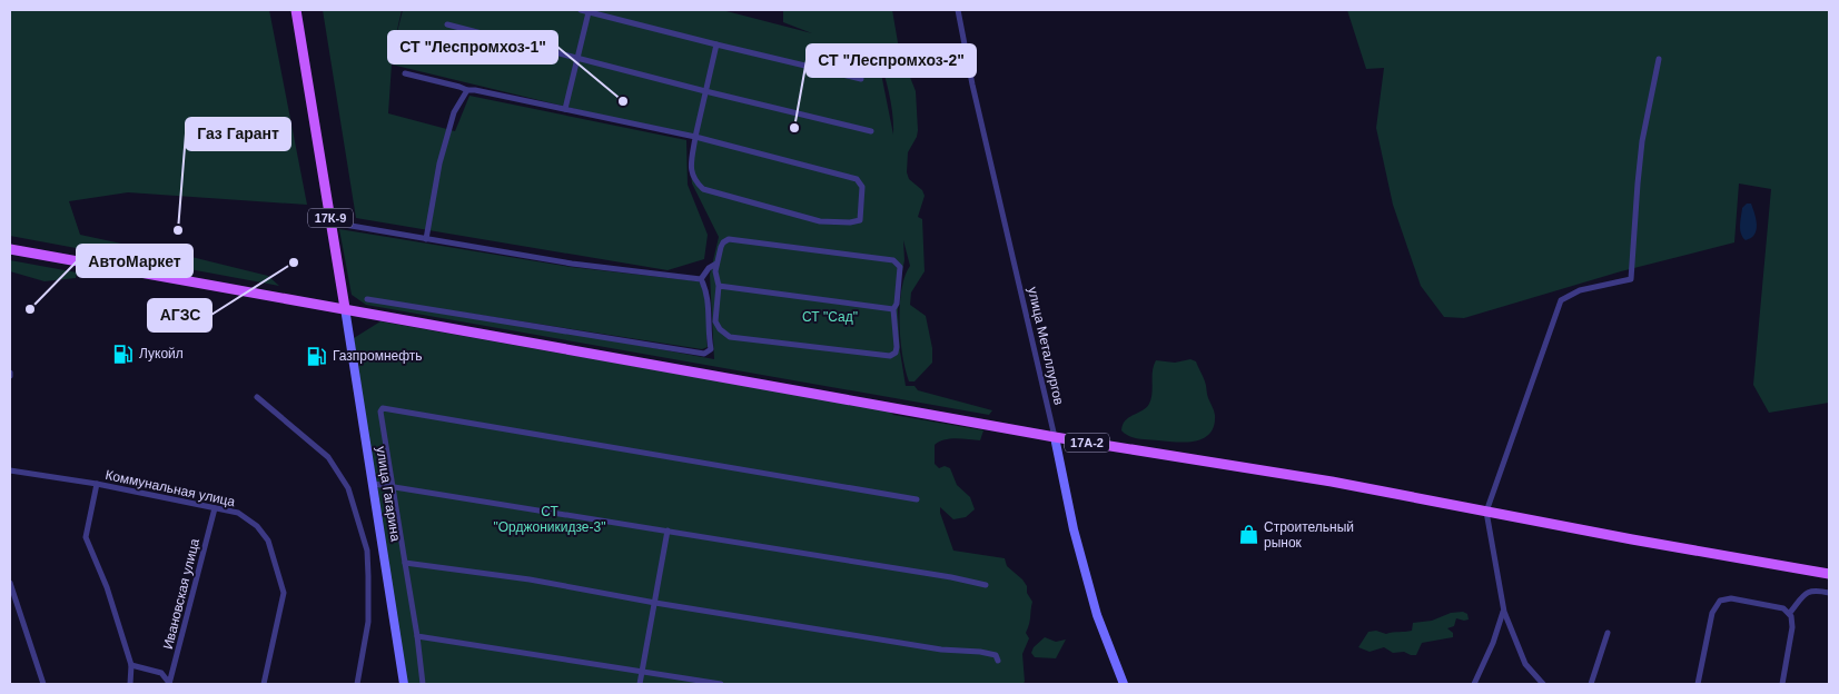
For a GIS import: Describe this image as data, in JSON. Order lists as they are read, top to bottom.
{
  "streets": {
    "main road": [
      "17К-9",
      "улица Металлургов",
      "17А-2",
      "улица Гагарина"
    ],
    "street": ["Коммунальная улица", "Ивановская улица"]
  },
  "crossings": [
    ["17К-9", "17А-2"],
    ["17К-9", "улица Гагарина"],
    ["улица Металлургов", "17А-2"],
    ["17А-2", "улица Гагарина"],
    ["Коммунальная улица", "Ивановская улица"]
  ],
  "parks": ["СТ \"Сад\"", "СТ \"Орджоникидзе-3\""],
  "places": {
    "other": [
      "СТ \"Леспромхоз-1\"",
      "СТ \"Леспромхоз-2\"",
      "Газ Гарант",
      "АГЗС",
      "АвтоМаркет"
    ],
    "fuel station": ["Лукойл", "Газпромнефть"],
    "shop": ["Строительный рынок"]
  }
}
